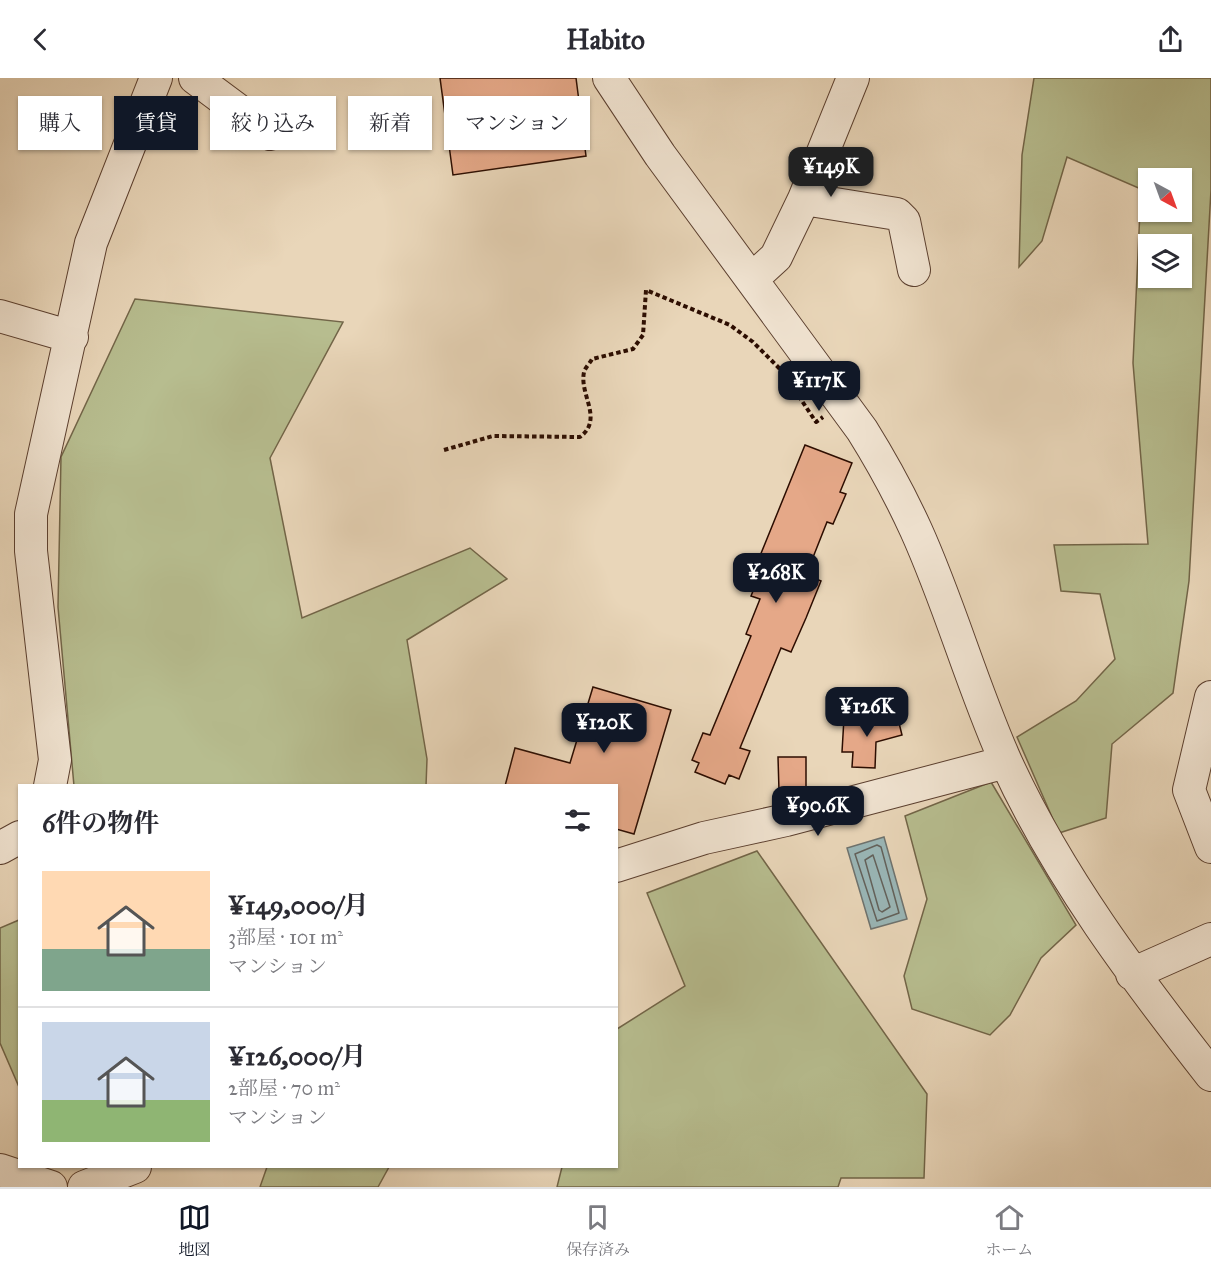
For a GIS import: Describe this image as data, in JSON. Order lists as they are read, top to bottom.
{
  "north": "bottom right",
  "page": {
    "header": "Habito",
    "chip": [
      "購入",
      "賃貸",
      "絞り込み",
      "新着",
      "マンション"
    ],
    "price": [
      "¥149K",
      "¥117K",
      "¥268K",
      "¥126K",
      "¥120K",
      "¥90.6K"
    ],
    "heading": "6件の物件",
    "list": [
      {
        "name": "¥149,000/月",
        "note": "3部屋 · 101 m² · マンション"
      },
      {
        "name": "¥126,000/月",
        "note": "2部屋 · 70 m² · マンション"
      }
    ],
    "tabs": ["地図", "保存済み", "ホーム"]
  }
}
